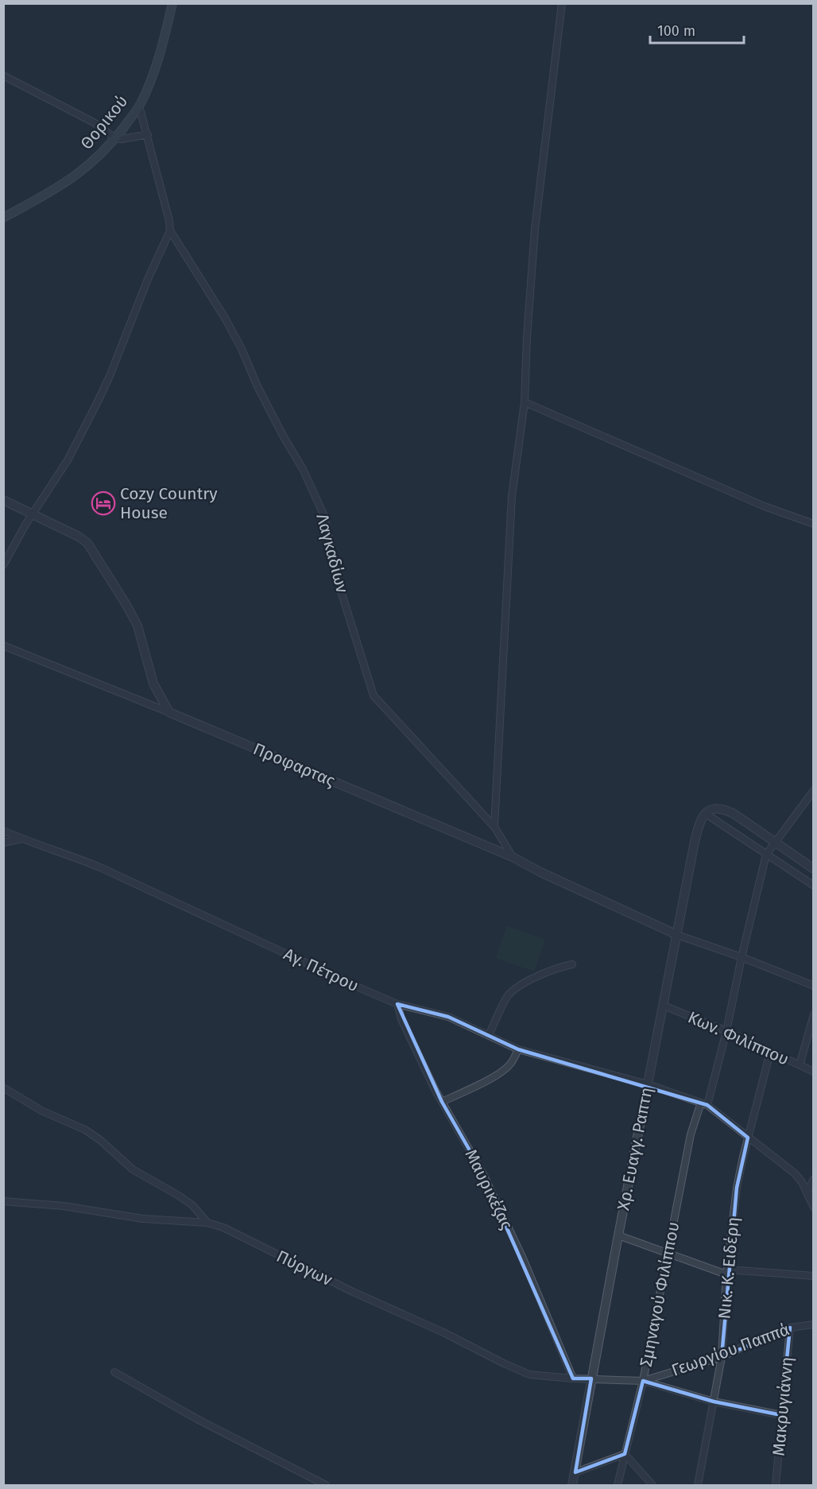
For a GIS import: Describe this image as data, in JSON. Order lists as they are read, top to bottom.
{
  "streets": {
    "main road": ["Θορικού"],
    "street": [
      "Λαγκαδίων",
      "Προφαρτας",
      "Αγ. Πέτρου",
      "Κων. Φιλίππου",
      "Χρ. Ευαγγ. Ραπτη",
      "Μαυρικέζας",
      "Πύργων",
      "Νικ. Κ. Ειδέρη",
      "Σμηναγού Φιλίππου",
      "Γεωργίου Παππά",
      "Μακρυγιάννη"
    ]
  },
  "crossings": [
    ["Λαγκαδίων", "Προφαρτας"],
    ["Προφαρτας", "Χρ. Ευαγγ. Ραπτη"],
    ["Αγ. Πέτρου", "Χρ. Ευαγγ. Ραπτη"],
    ["Αγ. Πέτρου", "Μαυρικέζας"],
    ["Αγ. Πέτρου", "Νικ. Κ. Ειδέρη"],
    ["Αγ. Πέτρου", "Σμηναγού Φιλίππου"],
    ["Κων. Φιλίππου", "Χρ. Ευαγγ. Ραπτη"],
    ["Κων. Φιλίππου", "Νικ. Κ. Ειδέρη"],
    ["Κων. Φιλίππου", "Σμηναγού Φιλίππου"],
    ["Χρ. Ευαγγ. Ραπτη", "Πύργων"],
    ["Χρ. Ευαγγ. Ραπτη", "Γεωργίου Παππά"],
    ["Μαυρικέζας", "Πύργων"],
    ["Πύργων", "Γεωργίου Παππά"],
    ["Νικ. Κ. Ειδέρη", "Γεωργίου Παππά"],
    ["Σμηναγού Φιλίππου", "Γεωργίου Παππά"],
    ["Γεωργίου Παππά", "Μακρυγιάννη"]
  ],
  "places": {
    "hotel": ["Cozy Country House"]
  },
  "scale_bar": "100 m"
}
